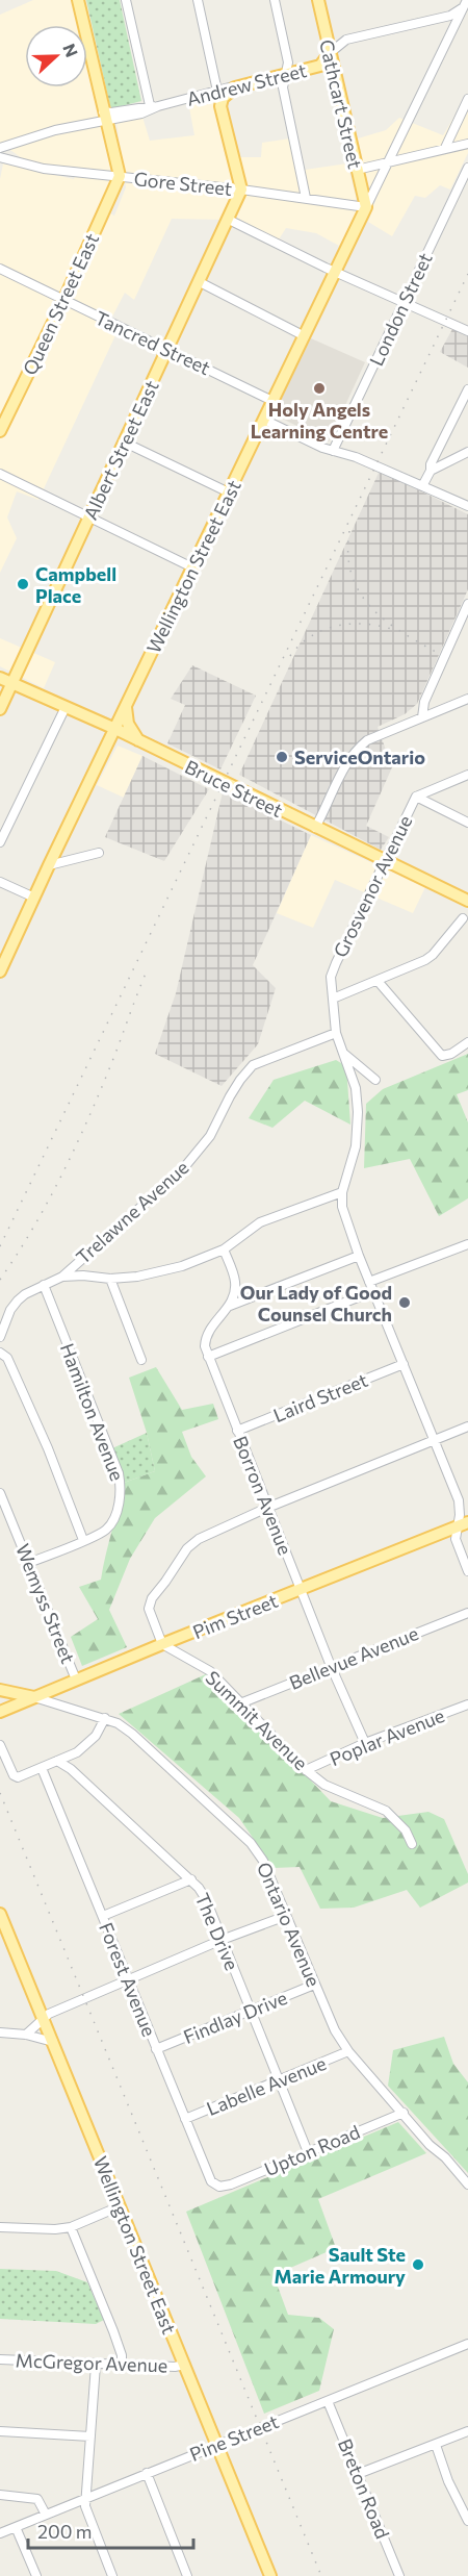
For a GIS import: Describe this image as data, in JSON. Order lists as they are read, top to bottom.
{
  "streets": {
    "main road": [
      "Andrew Street",
      "Cathcart Street",
      "Queen Street East",
      "Albert Street East",
      "Wellington Street East",
      "Bruce Street",
      "Pim Street"
    ],
    "street": [
      "Gore Street",
      "London Street",
      "Tancred Street",
      "Grosvenor Avenue",
      "Trelawne Avenue",
      "Laird Street",
      "Hamilton Avenue",
      "Borron Avenue",
      "Wemyss Street",
      "Bellevue Avenue",
      "Summit Avenue",
      "Poplar Avenue",
      "Ontario Avenue",
      "The Drive",
      "Forest Avenue",
      "Findlay Drive",
      "Labelle Avenue",
      "Upton Road",
      "McGregor Avenue",
      "Pine Street",
      "Breton Road"
    ]
  },
  "crossings": [
    ["Andrew Street", "Cathcart Street"],
    ["Cathcart Street", "Gore Street"],
    ["Cathcart Street", "Wellington Street East"],
    ["Gore Street", "Queen Street East"],
    ["Gore Street", "Albert Street East"],
    ["Gore Street", "Wellington Street East"],
    ["Queen Street East", "Tancred Street"],
    ["Tancred Street", "Albert Street East"],
    ["Tancred Street", "Wellington Street East"],
    ["Albert Street East", "Bruce Street"],
    ["Wellington Street East", "Bruce Street"],
    ["Wellington Street East", "McGregor Avenue"],
    ["Wellington Street East", "Pine Street"],
    ["Bruce Street", "Grosvenor Avenue"],
    ["Grosvenor Avenue", "Trelawne Avenue"],
    ["Laird Street", "Borron Avenue"],
    ["Hamilton Avenue", "Wemyss Street"],
    ["Borron Avenue", "Pim Street"],
    ["Borron Avenue", "Bellevue Avenue"],
    ["Borron Avenue", "Poplar Avenue"],
    ["Wemyss Street", "Pim Street"],
    ["Pim Street", "Summit Avenue"],
    ["Pim Street", "Ontario Avenue"],
    ["Bellevue Avenue", "Summit Avenue"],
    ["Summit Avenue", "Poplar Avenue"],
    ["Ontario Avenue", "Findlay Drive"],
    ["Ontario Avenue", "Labelle Avenue"],
    ["Ontario Avenue", "Upton Road"],
    ["The Drive", "Findlay Drive"],
    ["The Drive", "Labelle Avenue"],
    ["The Drive", "Upton Road"],
    ["Forest Avenue", "Findlay Drive"],
    ["Forest Avenue", "Labelle Avenue"],
    ["Forest Avenue", "Upton Road"],
    ["Pine Street", "Breton Road"]
  ],
  "places": [
    "Holy Angels Learning Centre",
    "Campbell Place",
    "ServiceOntario",
    "Our Lady of Good Counsel Church",
    "Sault Ste Marie Armoury"
  ],
  "scale_bar": "200 m",
  "north": "right"
}
